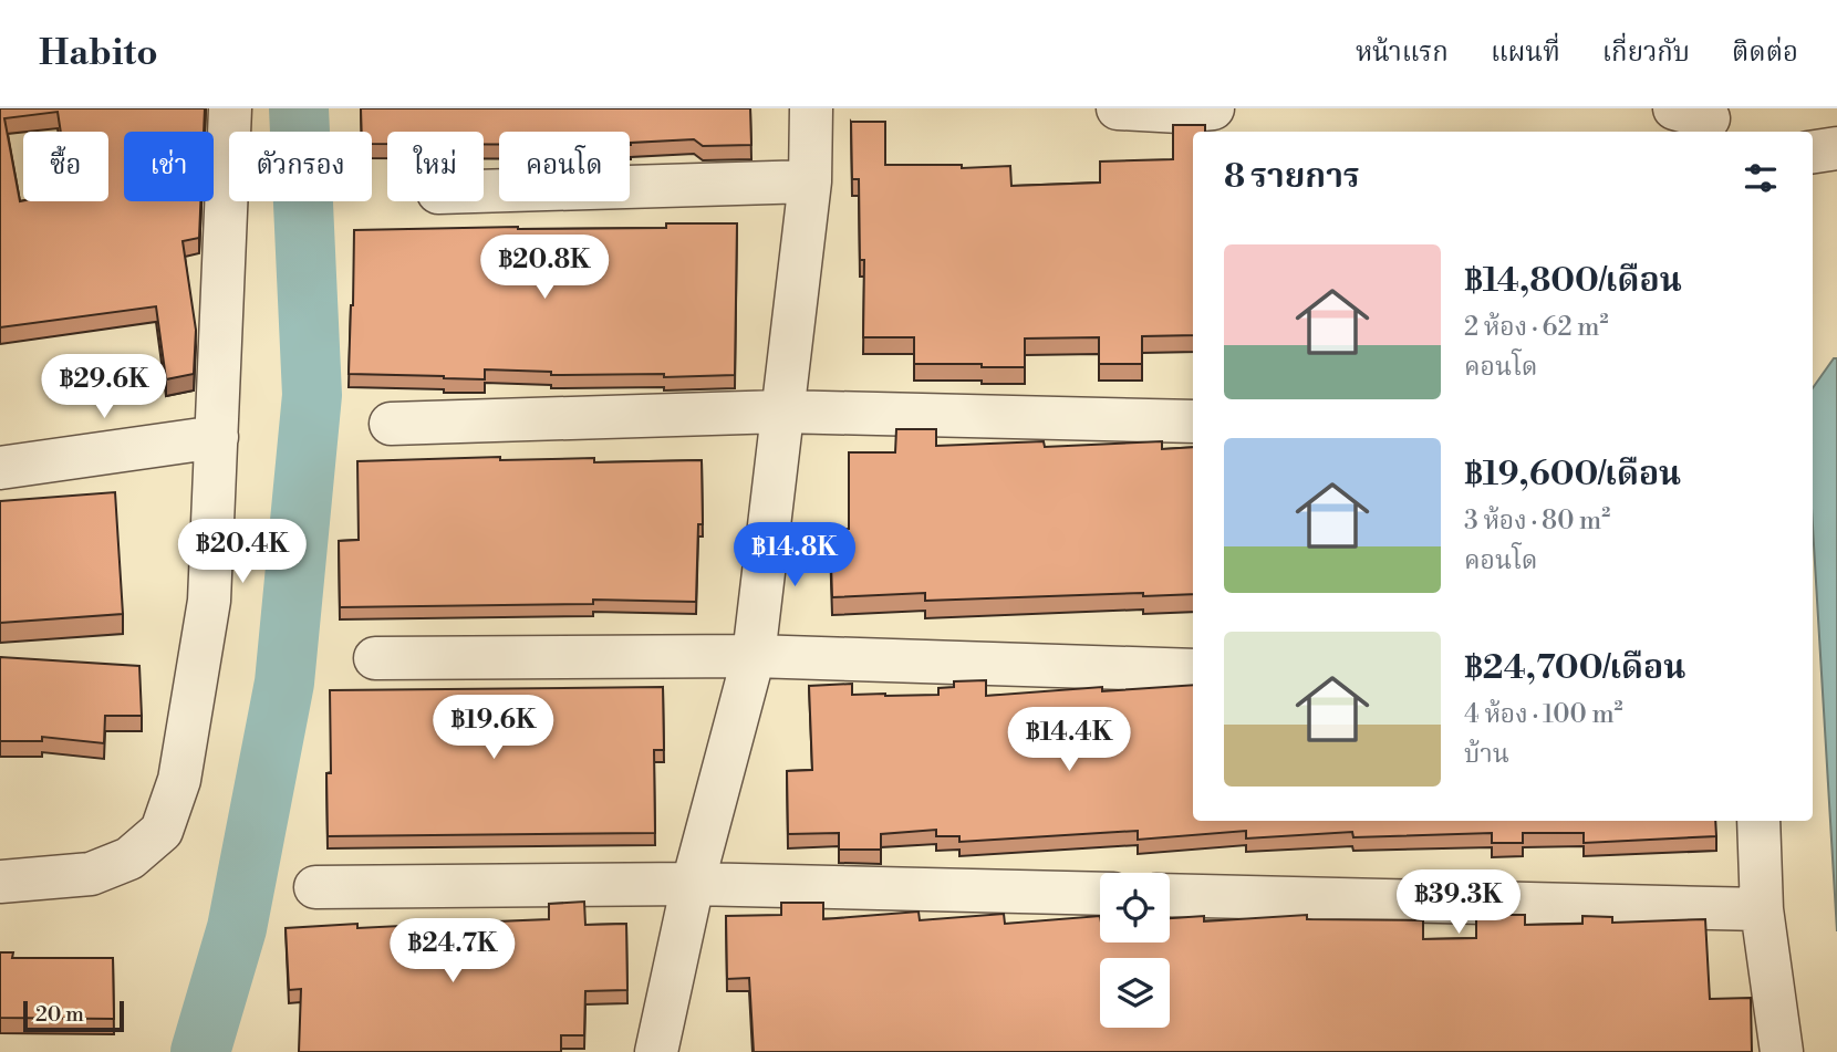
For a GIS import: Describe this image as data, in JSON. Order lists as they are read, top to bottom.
{
  "scale_bar": "20 m",
  "page": {
    "header": "Habito",
    "nav": [
      "หน้าแรก",
      "แผนที่",
      "เกี่ยวกับ",
      "ติดต่อ"
    ],
    "chip": [
      "ซื้อ",
      "เช่า",
      "ตัวกรอง",
      "ใหม่",
      "คอนโด"
    ],
    "heading": "8 รายการ",
    "list": [
      {
        "name": "฿14,800/เดือน",
        "note": "2 ห้อง · 62 m² · คอนโด"
      },
      {
        "name": "฿19,600/เดือน",
        "note": "3 ห้อง · 80 m² · คอนโด"
      },
      {
        "name": "฿24,700/เดือน",
        "note": "4 ห้อง · 100 m² · บ้าน"
      }
    ],
    "price": [
      "฿20.8K",
      "฿29.6K",
      "฿20.4K",
      "฿14.8K",
      "฿19.6K",
      "฿14.4K",
      "฿39.3K",
      "฿24.7K"
    ],
    "scale": "20 m"
  }
}
